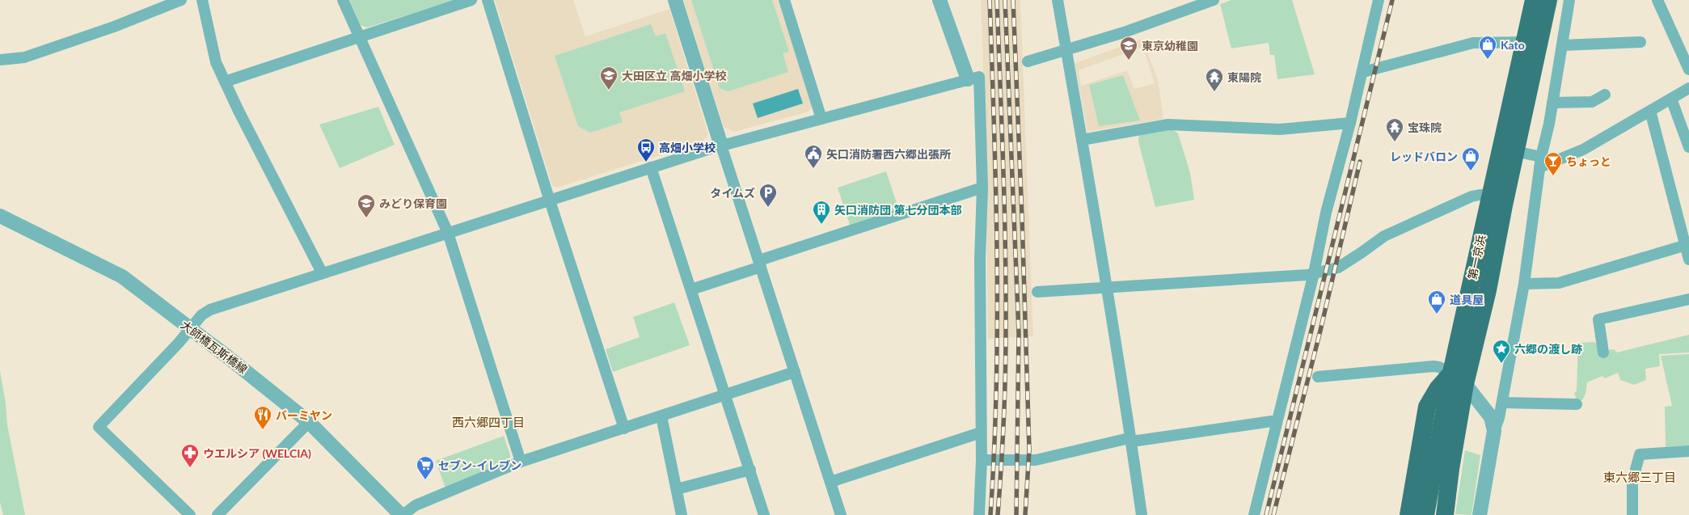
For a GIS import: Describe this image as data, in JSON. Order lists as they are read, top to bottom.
{
  "streets": {
    "highway": ["第一京浜"],
    "street": ["大師橋瓦斯橋線"]
  },
  "districts": ["西六郷四丁目", "東六郷三丁目"],
  "places": {
    "shop": ["Kato", "レッドバロン", "道具屋"],
    "school or university": ["東京幼稚園", "大田区立 高畑小学校", "みどり保育園"],
    "temple": ["東陽院", "宝珠院"],
    "bus stop": ["高畑小学校"],
    "public building": ["矢口消防署西六郷出張所"],
    "bar": ["ちょっと"],
    "parking": ["タイムズ"],
    "building": ["矢口消防団 第七分団本部"],
    "place": ["六郷の渡し跡"],
    "restaurant": ["バーミヤン"],
    "pharmacy": ["ウエルシア (WELCIA)"],
    "supermarket": ["セブン-イレブン"]
  }
}
